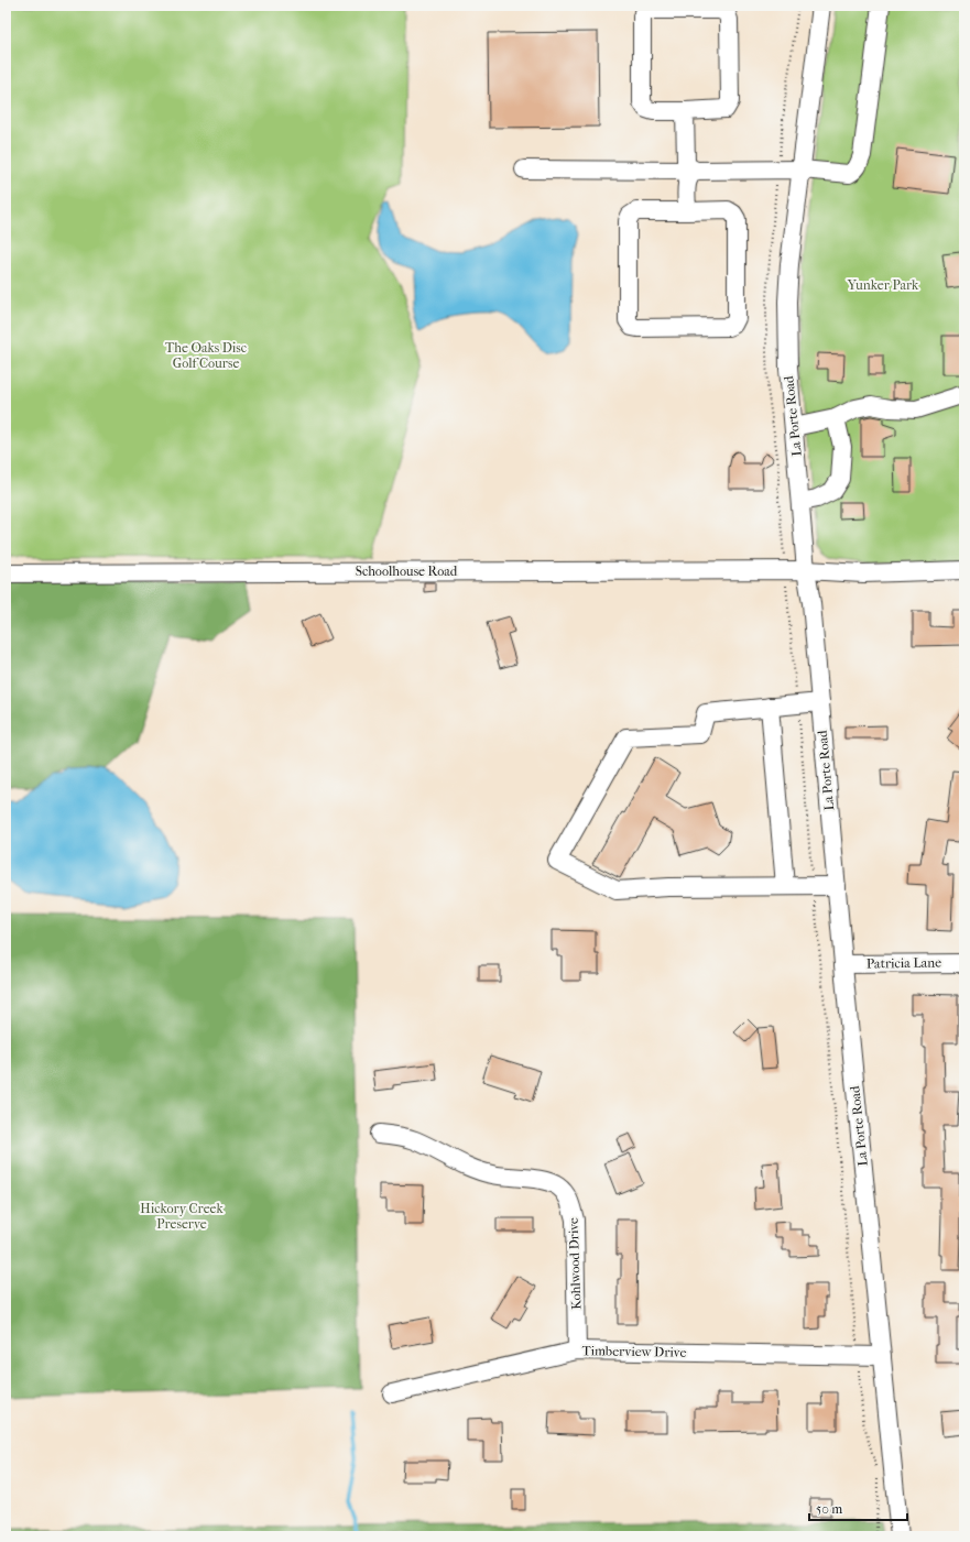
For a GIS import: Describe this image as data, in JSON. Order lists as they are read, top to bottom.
{
  "streets": {
    "street": [
      "La Porte Road",
      "Schoolhouse Road",
      "Patricia Lane",
      "Kohlwood Drive",
      "Timberview Drive"
    ]
  },
  "crossings": [
    ["La Porte Road", "Schoolhouse Road"],
    ["La Porte Road", "Patricia Lane"],
    ["La Porte Road", "Timberview Drive"],
    ["Kohlwood Drive", "Timberview Drive"]
  ],
  "parks": ["Yunker Park", "The Oaks Disc Golf Course", "Hickory Creek Preserve"],
  "scale_bar": "50 m"
}
